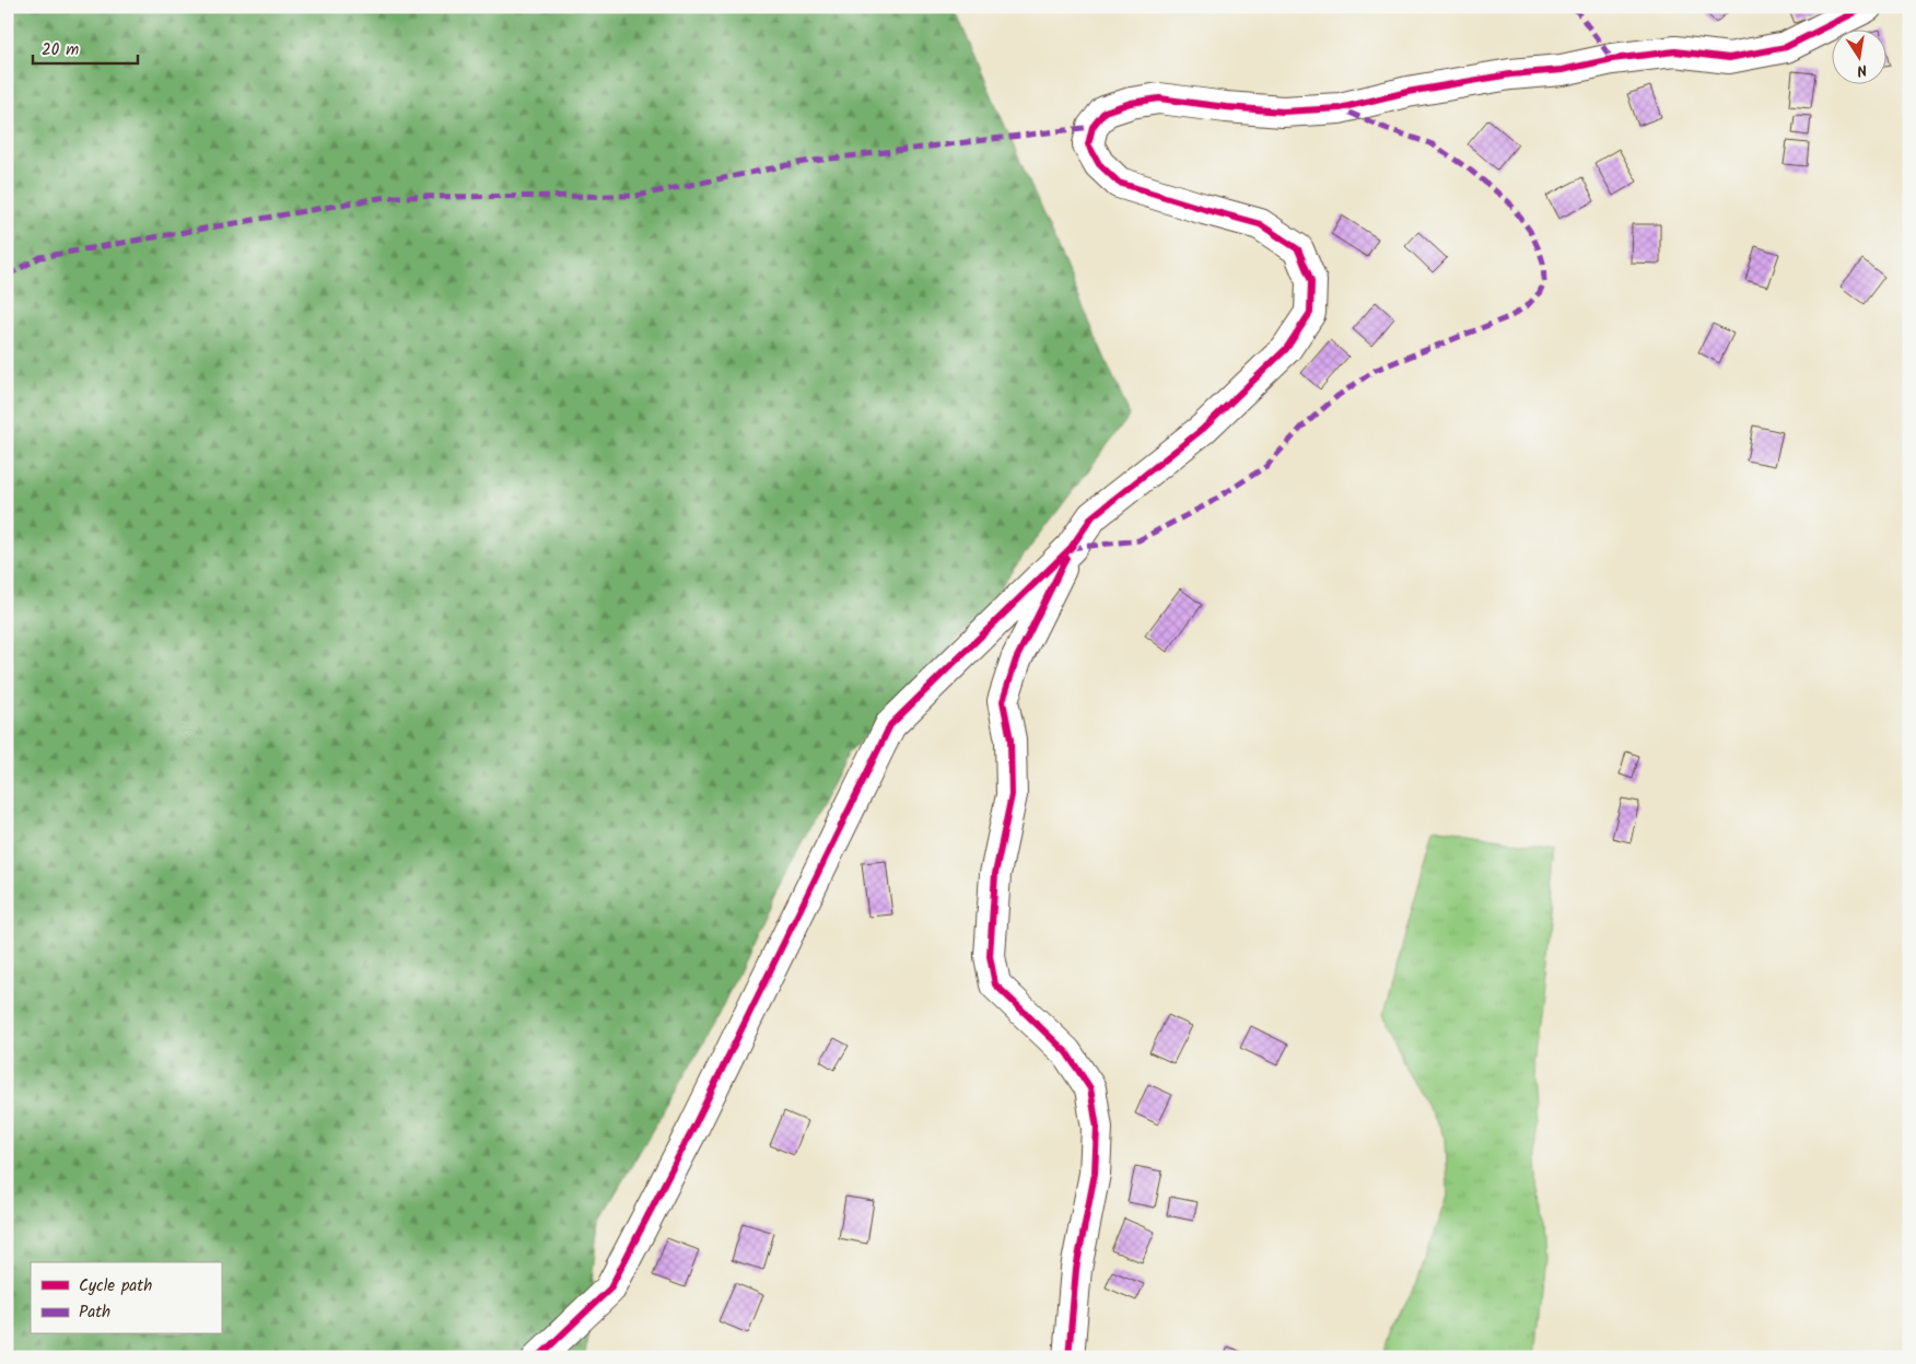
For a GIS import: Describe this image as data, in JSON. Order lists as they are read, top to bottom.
{
  "legend": ["Cycle path", "Path"],
  "scale_bar": "20 m",
  "north": "bottom"
}
